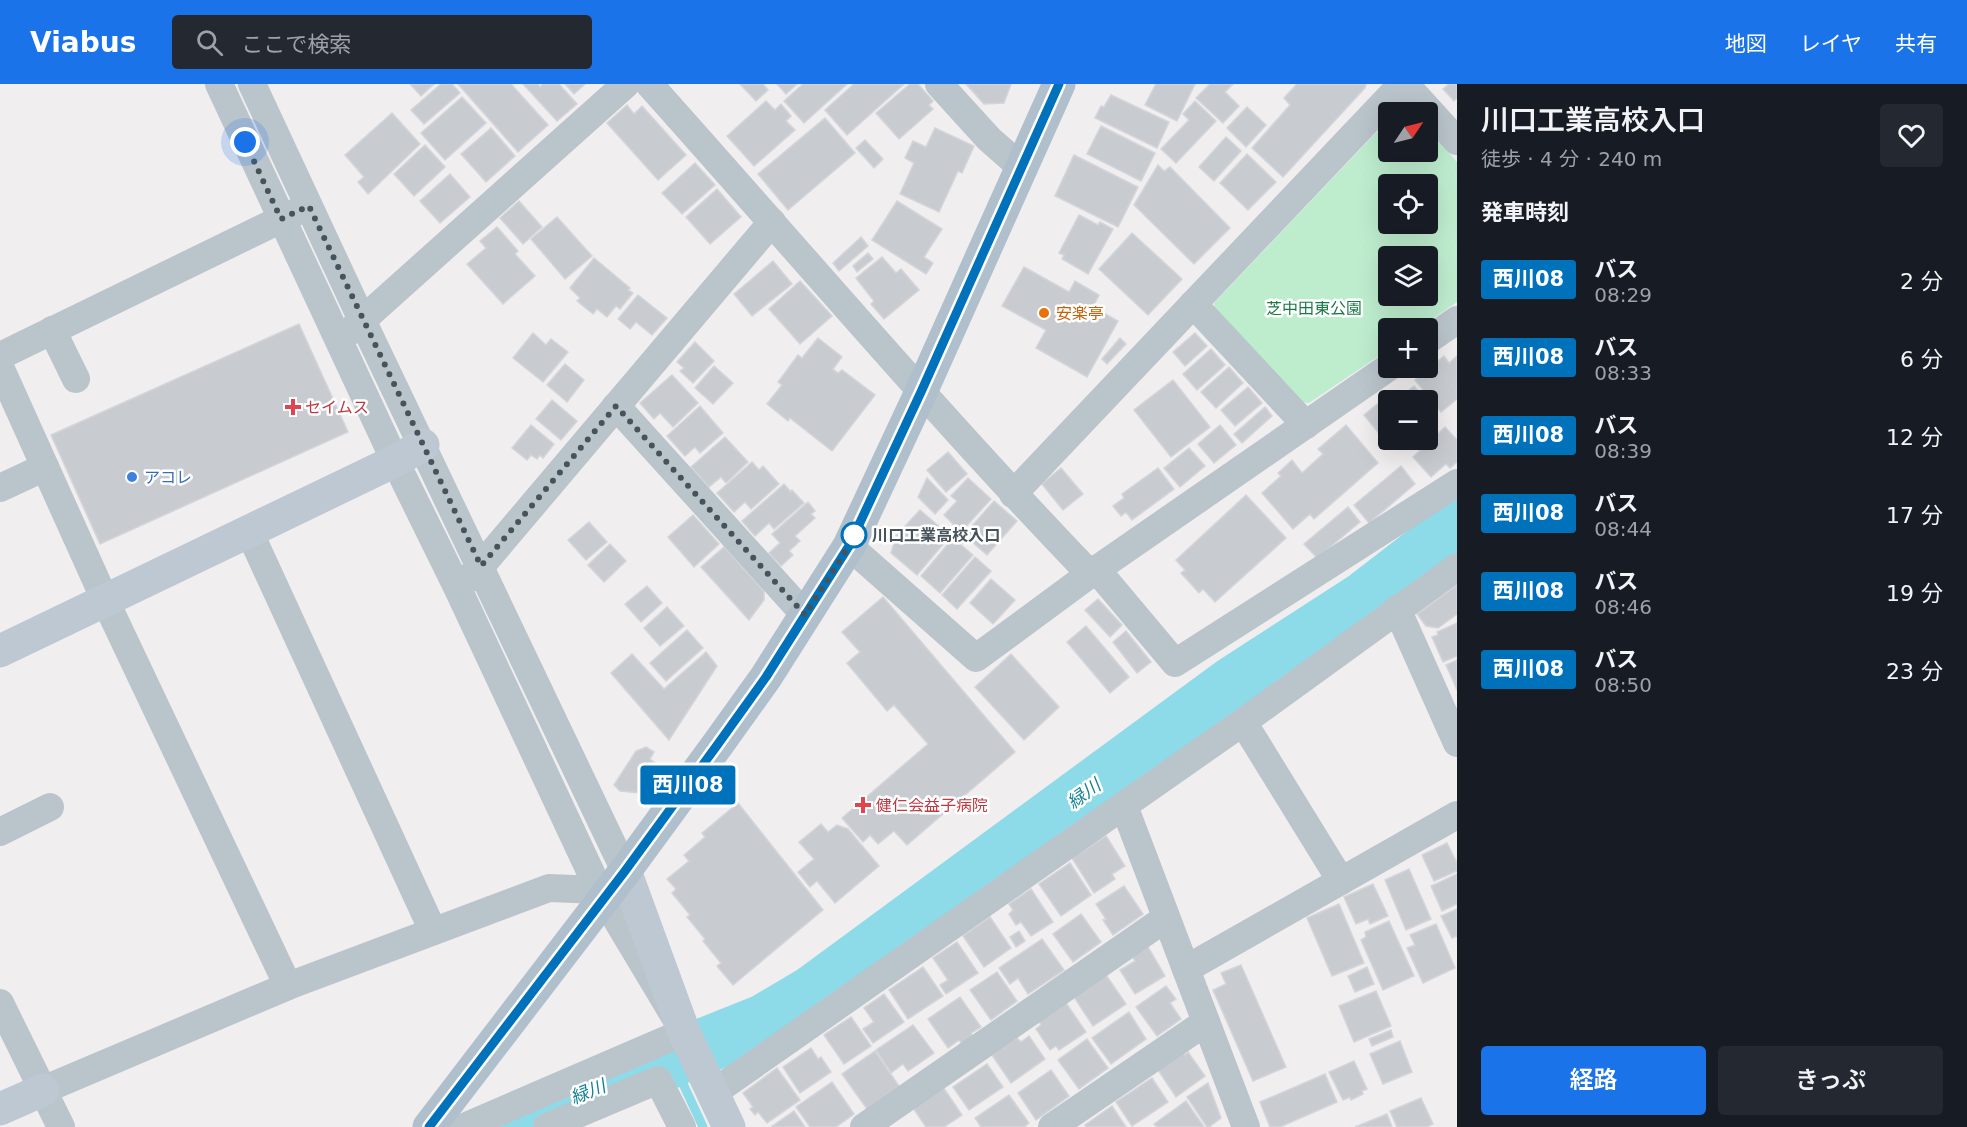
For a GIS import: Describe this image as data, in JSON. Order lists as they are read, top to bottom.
{
  "water": ["緑川"],
  "parks": ["芝中田東公園"],
  "places": {
    "other": ["安楽亭", "アコレ", "川口工業高校入口"],
    "health": ["セイムス", "健仁会益子病院"]
  },
  "lines": ["bus line 西川08"],
  "north": "top right",
  "page": {
    "header": "Viabus",
    "search": "ここで検索",
    "nav": ["地図", "レイヤ", "共有"],
    "on_map": "西川08",
    "heading": [
      ["川口工業高校入口", "徒歩 · 4 分 · 240 m"],
      "発車時刻"
    ],
    "map_buttons": ["+", "−"],
    "list": [
      {
        "mark": "西川08",
        "name": "バス",
        "note": "08:29",
        "value": "2 分"
      },
      {
        "mark": "西川08",
        "name": "バス",
        "note": "08:33",
        "value": "6 分"
      },
      {
        "mark": "西川08",
        "name": "バス",
        "note": "08:39",
        "value": "12 分"
      },
      {
        "mark": "西川08",
        "name": "バス",
        "note": "08:44",
        "value": "17 分"
      },
      {
        "mark": "西川08",
        "name": "バス",
        "note": "08:46",
        "value": "19 分"
      },
      {
        "mark": "西川08",
        "name": "バス",
        "note": "08:50",
        "value": "23 分"
      }
    ],
    "buttons": ["経路", "きっぷ"]
  }
}
